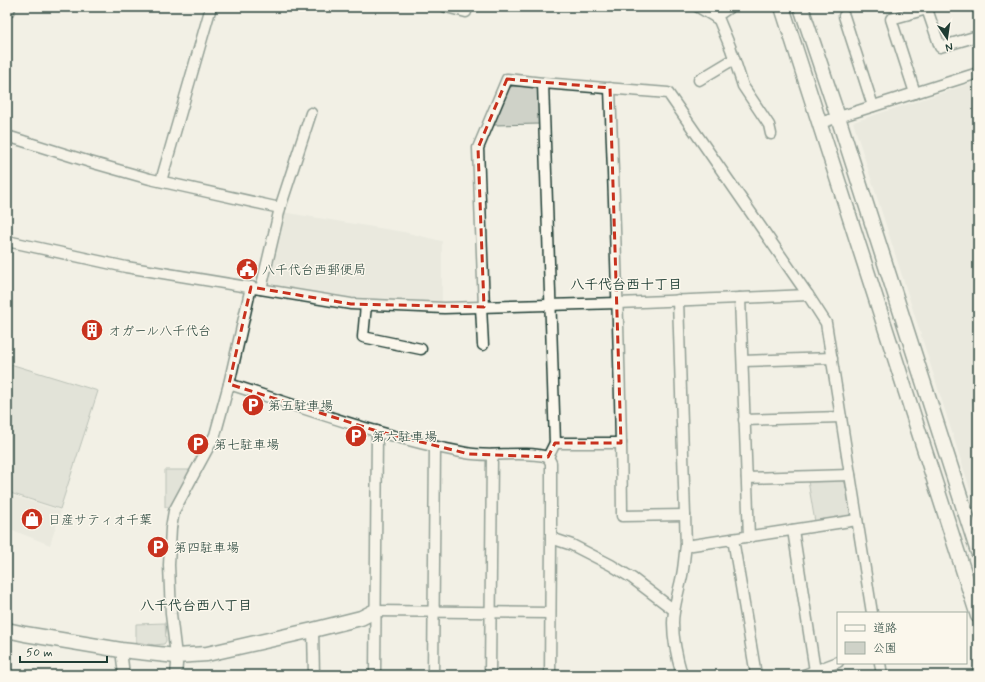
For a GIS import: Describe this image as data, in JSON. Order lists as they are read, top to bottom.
{
  "districts": ["八千代台西十丁目", "八千代台西八丁目"],
  "places": {
    "public building": ["八千代台西郵便局"],
    "building": ["オガール八千代台"],
    "parking": [
      "第五駐車場",
      "第六駐車場",
      "第七駐車場",
      "第四駐車場"
    ],
    "shop": ["日産サティオ千葉"]
  },
  "legend": ["道路", "公園"],
  "scale_bar": "50 m",
  "north": "bottom"
}
